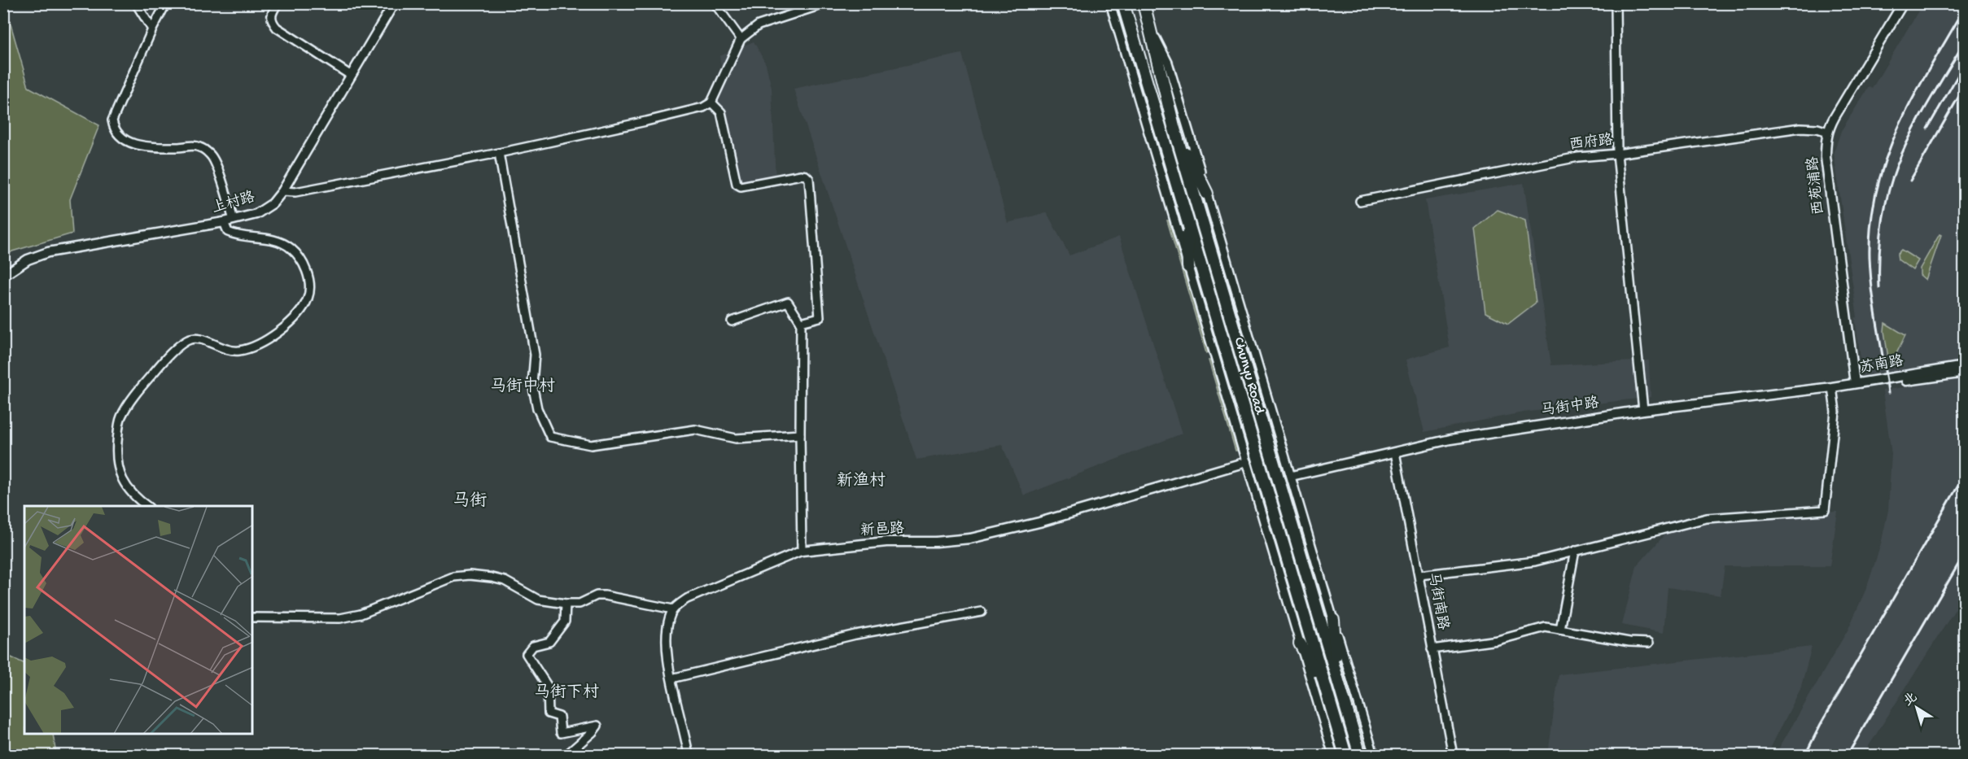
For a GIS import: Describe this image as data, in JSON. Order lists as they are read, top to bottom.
{
  "streets": {
    "main road": ["Chunyu Road"],
    "street": [
      "西府路",
      "西苑浦路",
      "上村路",
      "苏南路",
      "马街中路",
      "新邑路",
      "马街南路"
    ]
  },
  "crossings": [
    ["西府路", "西苑浦路"],
    ["西苑浦路", "苏南路"],
    ["西苑浦路", "马街中路"],
    ["苏南路", "马街中路"],
    ["马街中路", "马街南路"]
  ],
  "districts": [
    "马街中村",
    "新渔村",
    "马街",
    "马街下村"
  ],
  "north": "top left"
}
